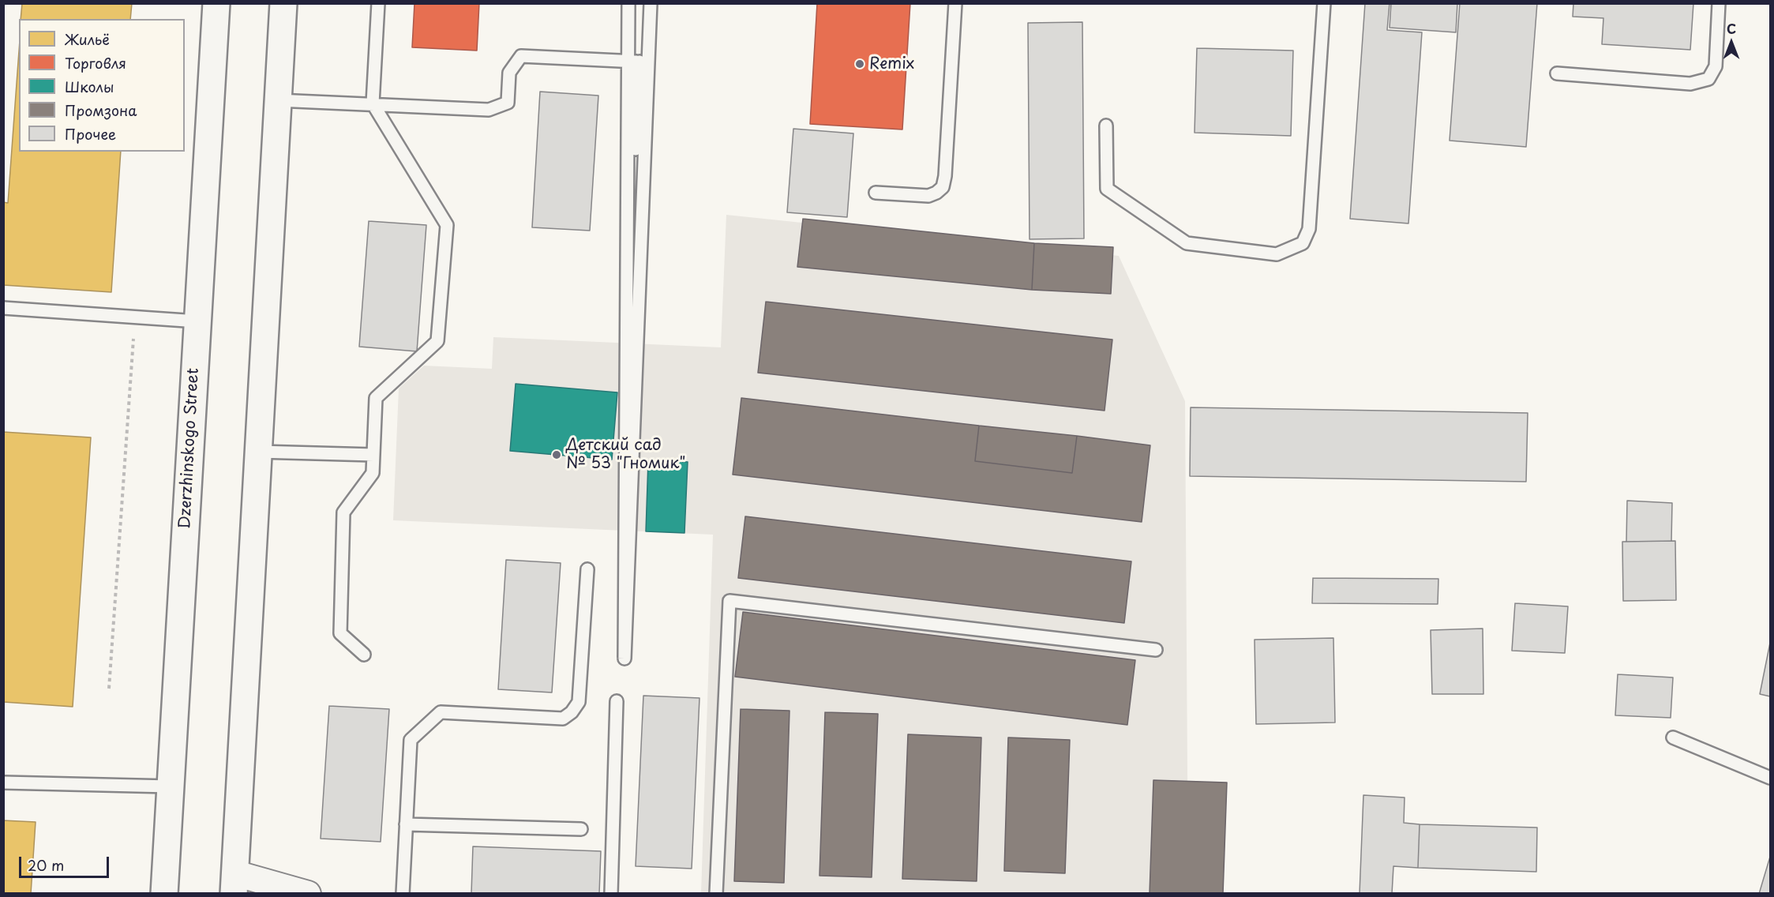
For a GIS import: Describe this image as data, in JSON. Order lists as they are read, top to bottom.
{
  "streets": {
    "main road": ["Dzerzhinskogo Street"]
  },
  "places": ["Remix", "Детский сад № 53 \"Гномик\""],
  "legend": [
    "Жильё",
    "Торговля",
    "Школы",
    "Промзона",
    "Прочее"
  ],
  "scale_bar": "20 m",
  "north": "top"
}
